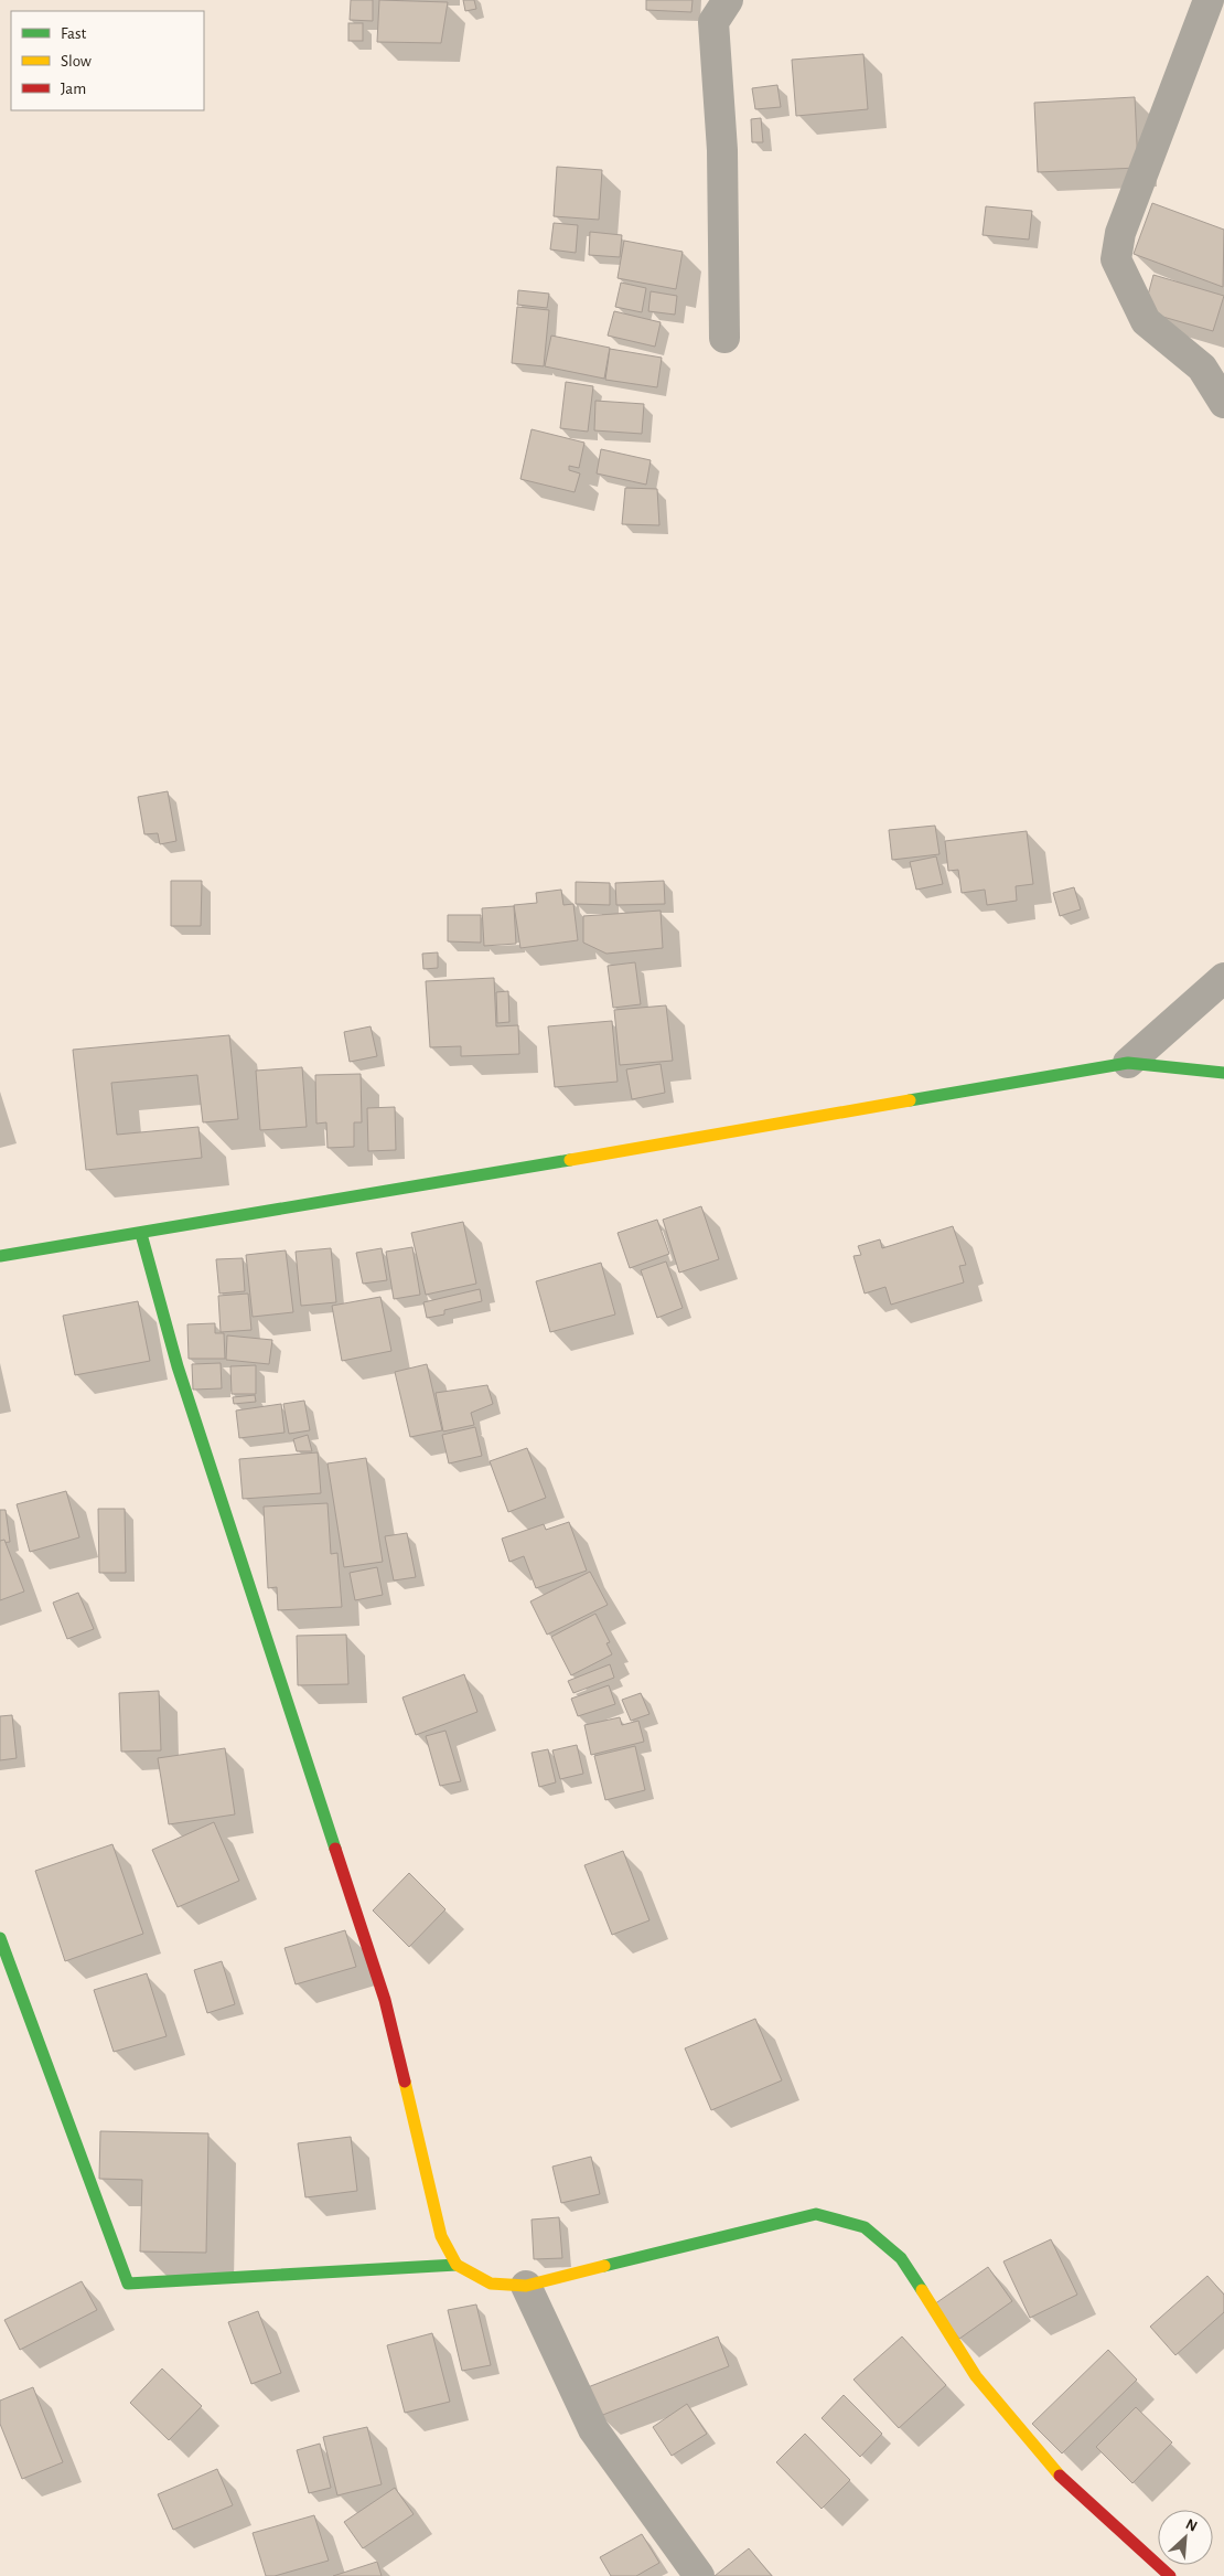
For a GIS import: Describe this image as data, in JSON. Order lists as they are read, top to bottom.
{
  "legend": ["Fast", "Slow", "Jam"],
  "north": "top right"
}
